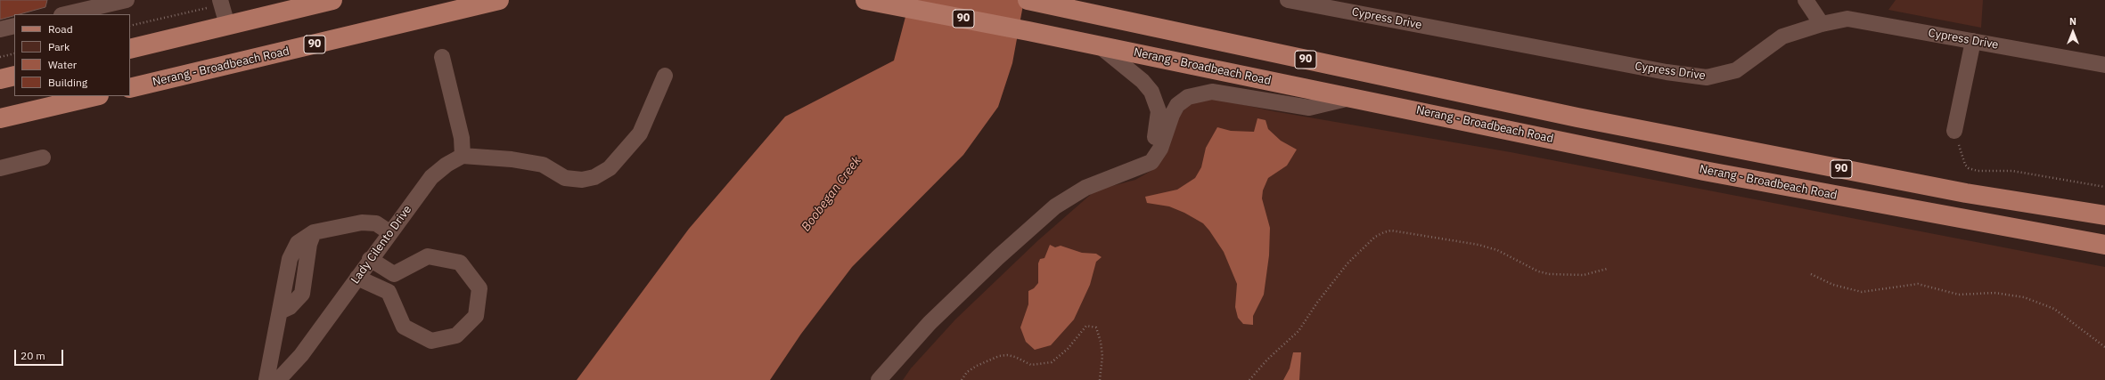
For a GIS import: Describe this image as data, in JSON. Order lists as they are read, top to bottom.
{
  "streets": {
    "main road": ["90", "Nerang - Broadbeach Road"],
    "street": ["Cypress Drive", "Lady Cilento Drive"]
  },
  "water": ["Boobegan Creek"],
  "legend": [
    "Road",
    "Park",
    "Water",
    "Building"
  ],
  "scale_bar": "20 m",
  "north": "top"
}
